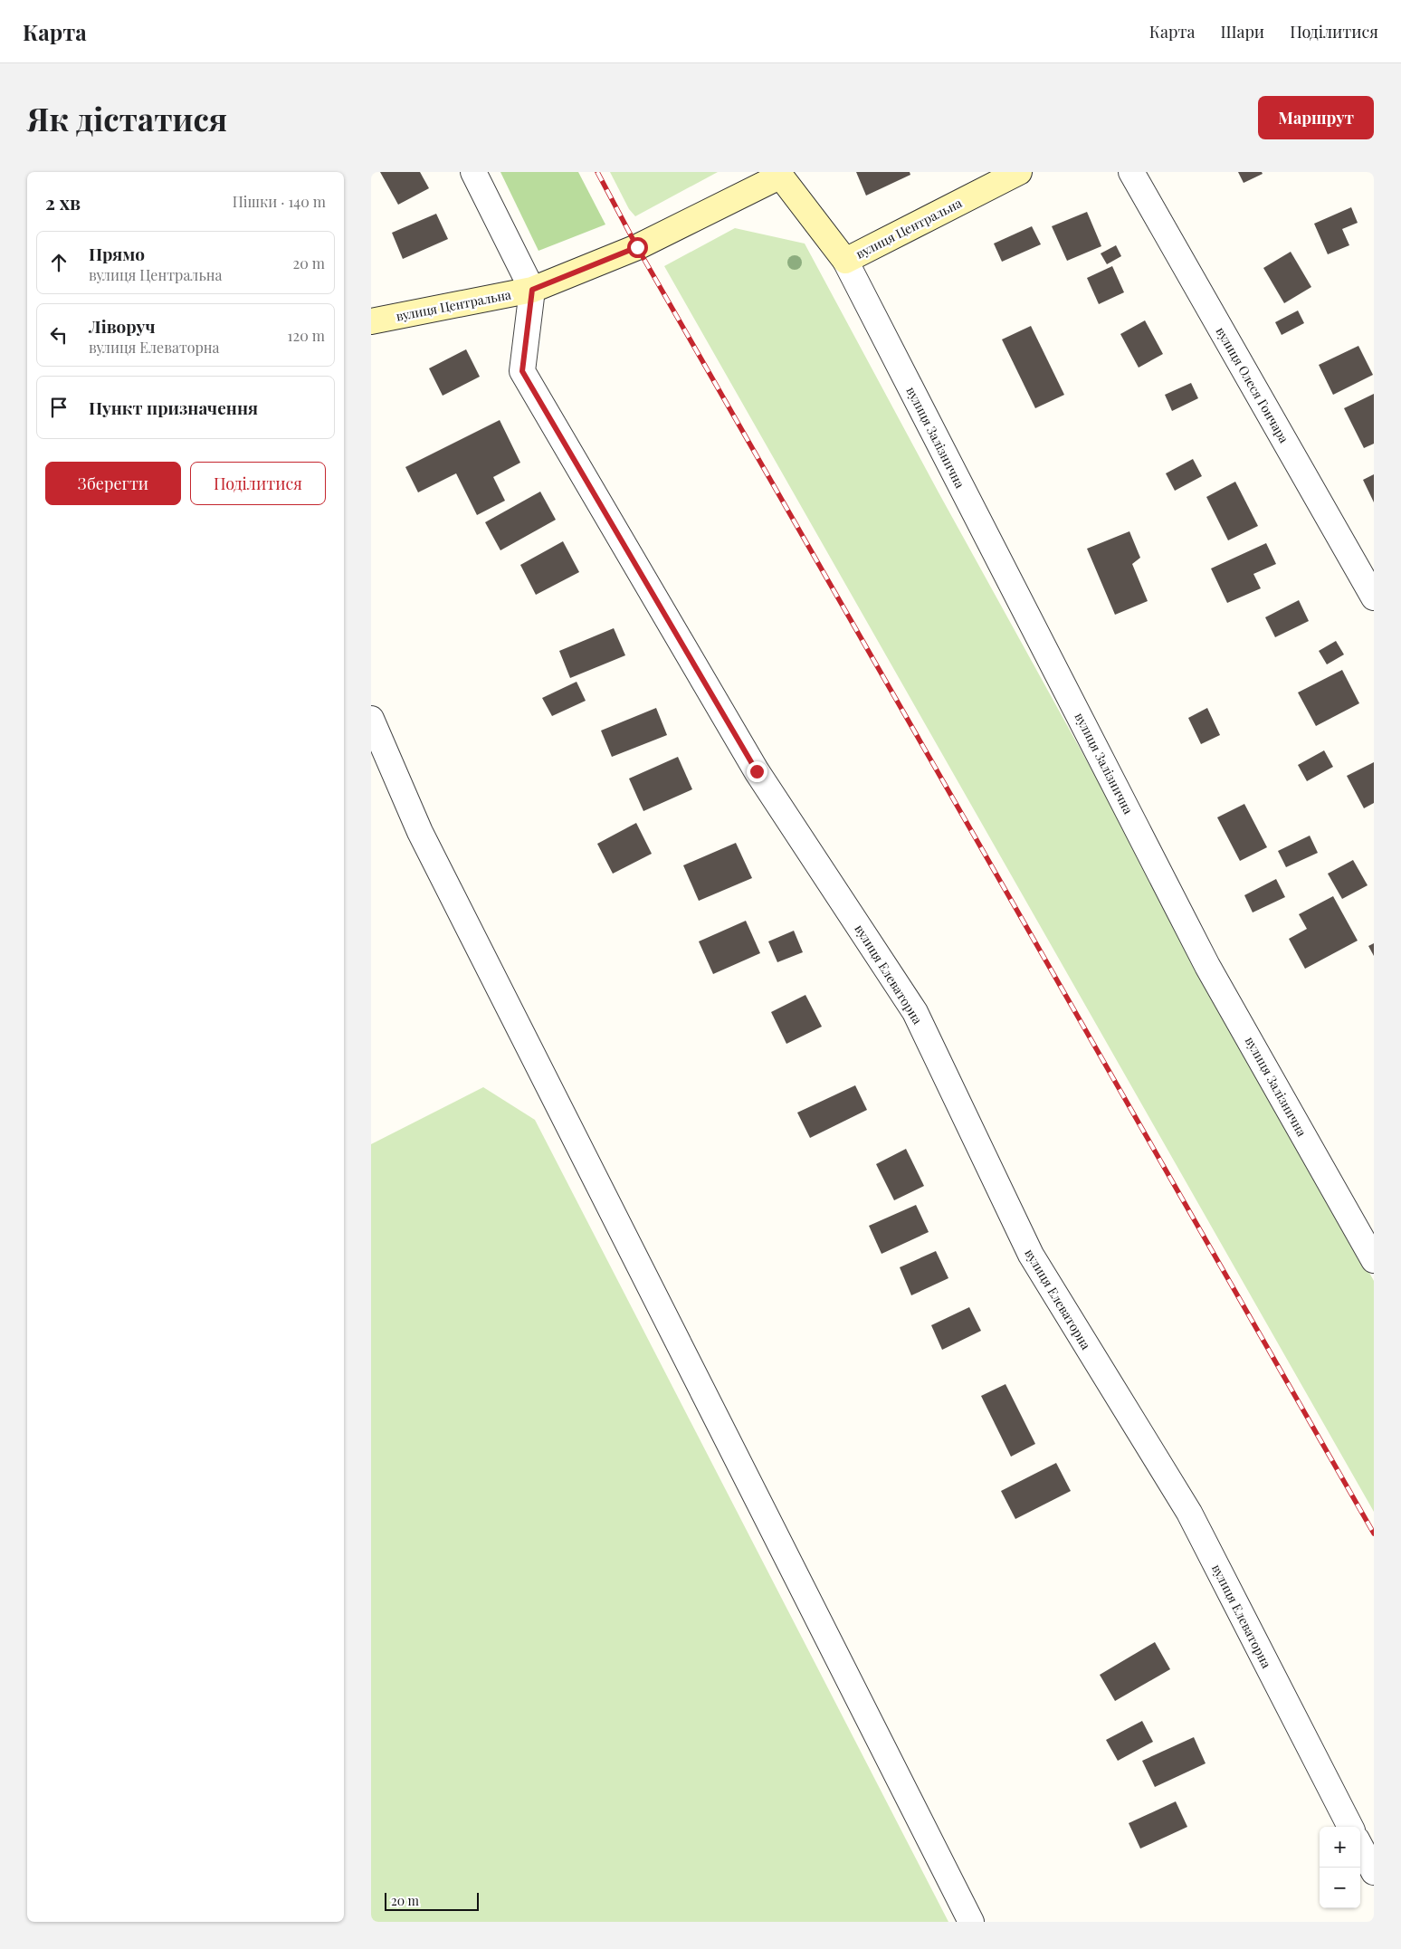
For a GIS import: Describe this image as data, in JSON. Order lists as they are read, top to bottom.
{
  "streets": {
    "main road": ["вулиця Центральна"],
    "street": ["вулиця Олеся Гончара", "вулиця Залізнична", "вулиця Елеваторна"]
  },
  "crossings": [
    ["вулиця Центральна", "вулиця Залізнична"],
    ["вулиця Центральна", "вулиця Елеваторна"]
  ],
  "scale_bar": "20 m",
  "page": {
    "header": "Карта",
    "nav": ["Карта", "Шари", "Поділитися"],
    "buttons": [
      "Маршрут",
      ["Зберегти", "Поділитися"]
    ],
    "title": "Як дістатися",
    "heading": ["2 хв", "Пішки · 140 m"],
    "list": [
      ["Прямо", "вулиця Центральна", "20 m"],
      ["Ліворуч", "вулиця Елеваторна", "120 m"],
      "Пункт призначення"
    ],
    "map_buttons": ["+", "−"],
    "scale": "20 m"
  }
}
